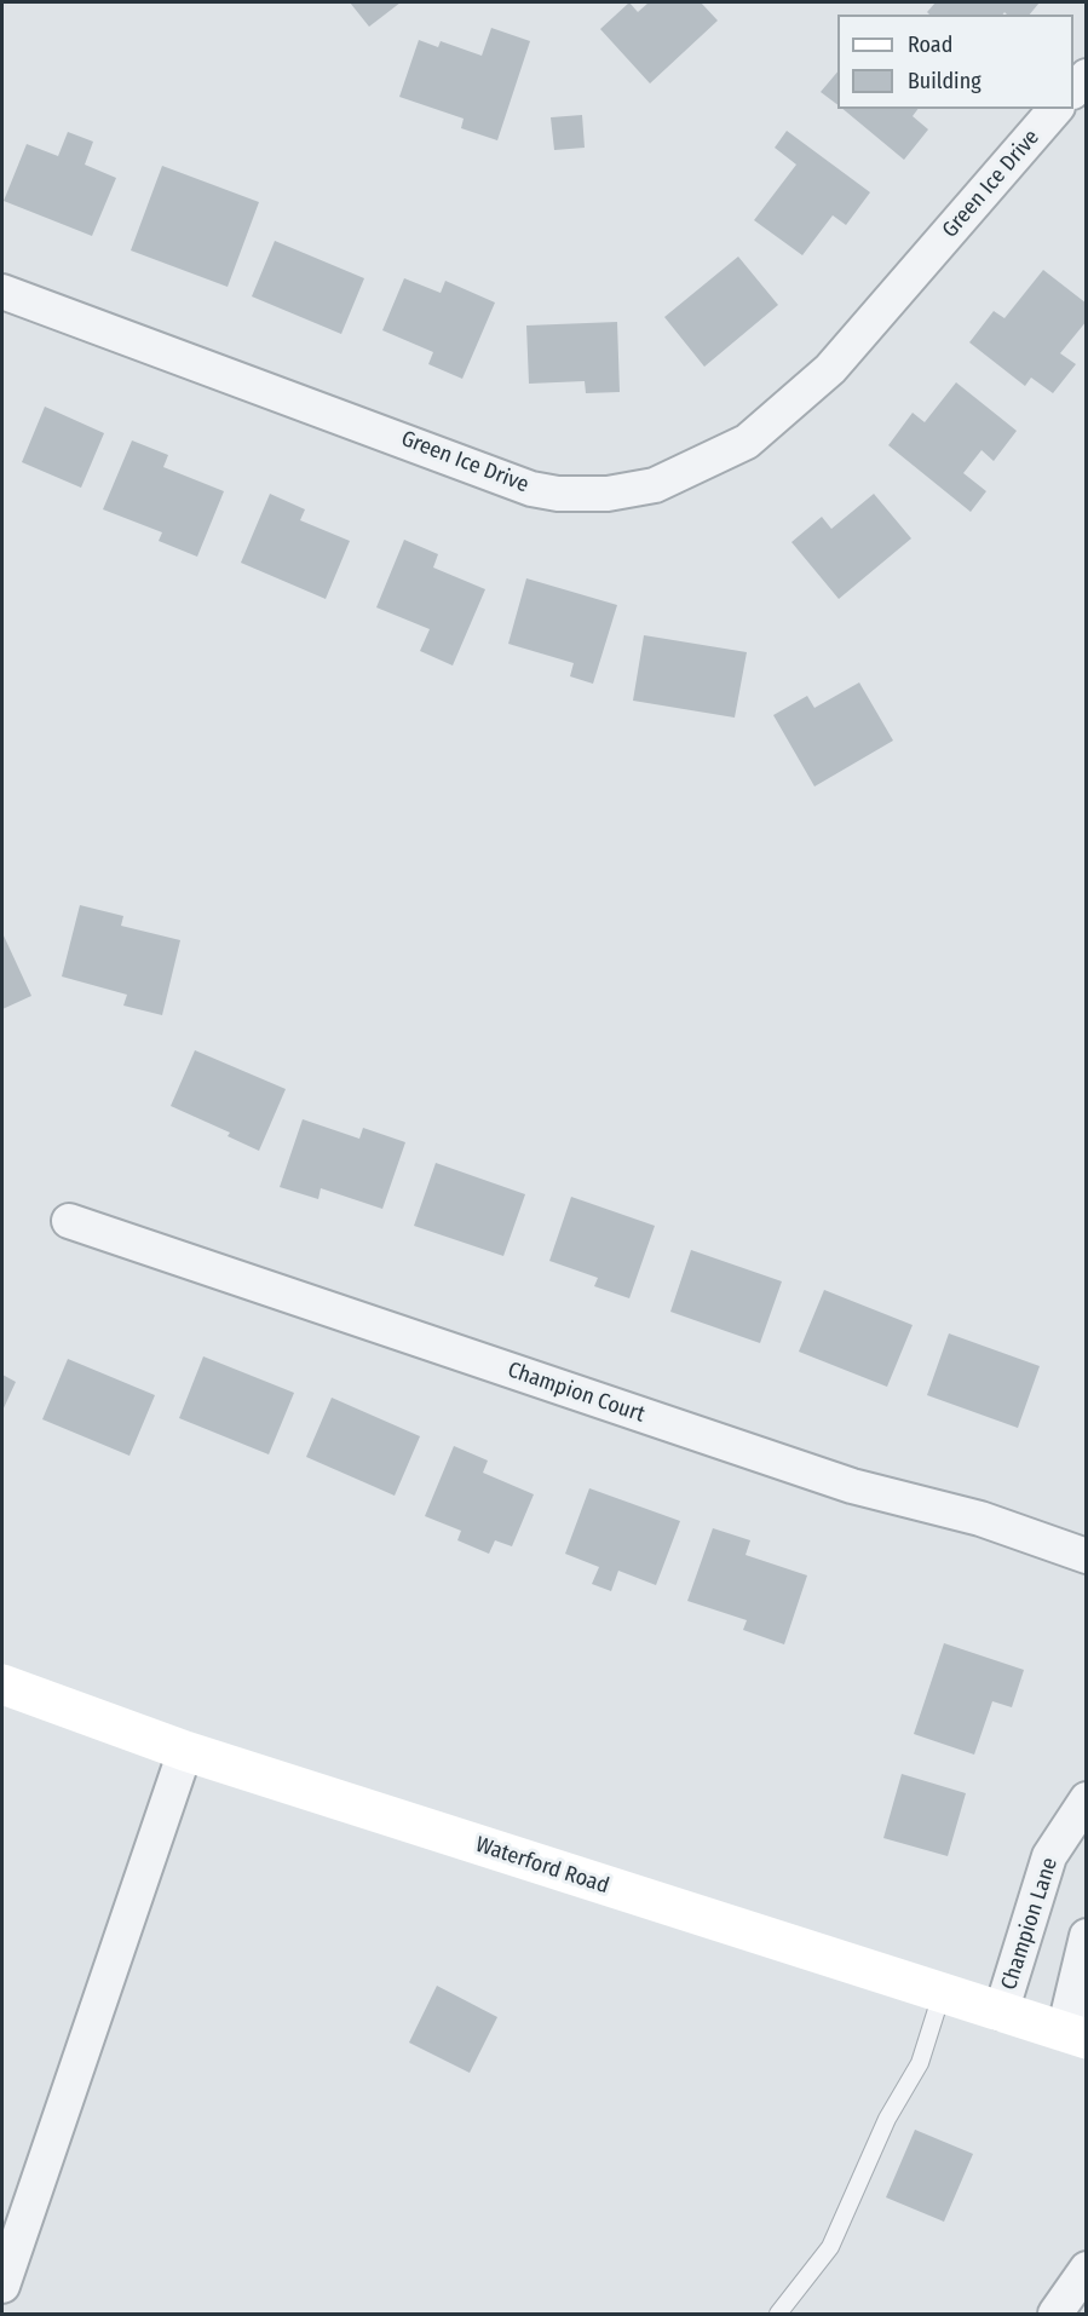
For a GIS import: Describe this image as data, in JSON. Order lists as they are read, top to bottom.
{
  "streets": {
    "main road": ["Waterford Road"],
    "street": ["Green Ice Drive", "Champion Court", "Champion Lane"]
  },
  "crossings": [
    ["Waterford Road", "Champion Lane"]
  ],
  "legend": ["Road", "Building"]
}
